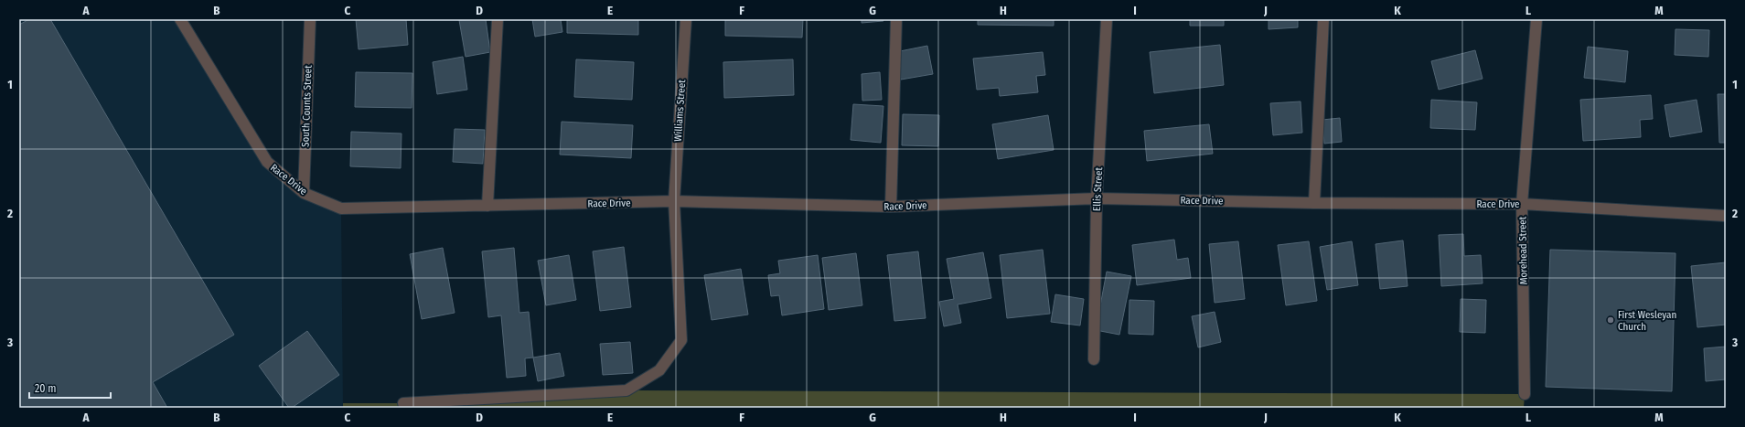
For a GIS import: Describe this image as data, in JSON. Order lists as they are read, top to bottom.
{
  "streets": {
    "street": [
      "South Counts Street",
      "Williams Street",
      "Race Drive",
      "Ellis Street",
      "Morehead Street"
    ]
  },
  "crossings": [
    ["South Counts Street", "Race Drive"],
    ["Williams Street", "Race Drive"],
    ["Race Drive", "Ellis Street"],
    ["Race Drive", "Morehead Street"]
  ],
  "places": ["First Wesleyan Church"],
  "scale_bar": "20 m",
  "grid": {
    "columns": [
      "A",
      "B",
      "C",
      "D",
      "E",
      "F",
      "G",
      "H",
      "I",
      "J",
      "K",
      "L",
      "M"
    ],
    "rows": ["1", "2", "3"]
  }
}
